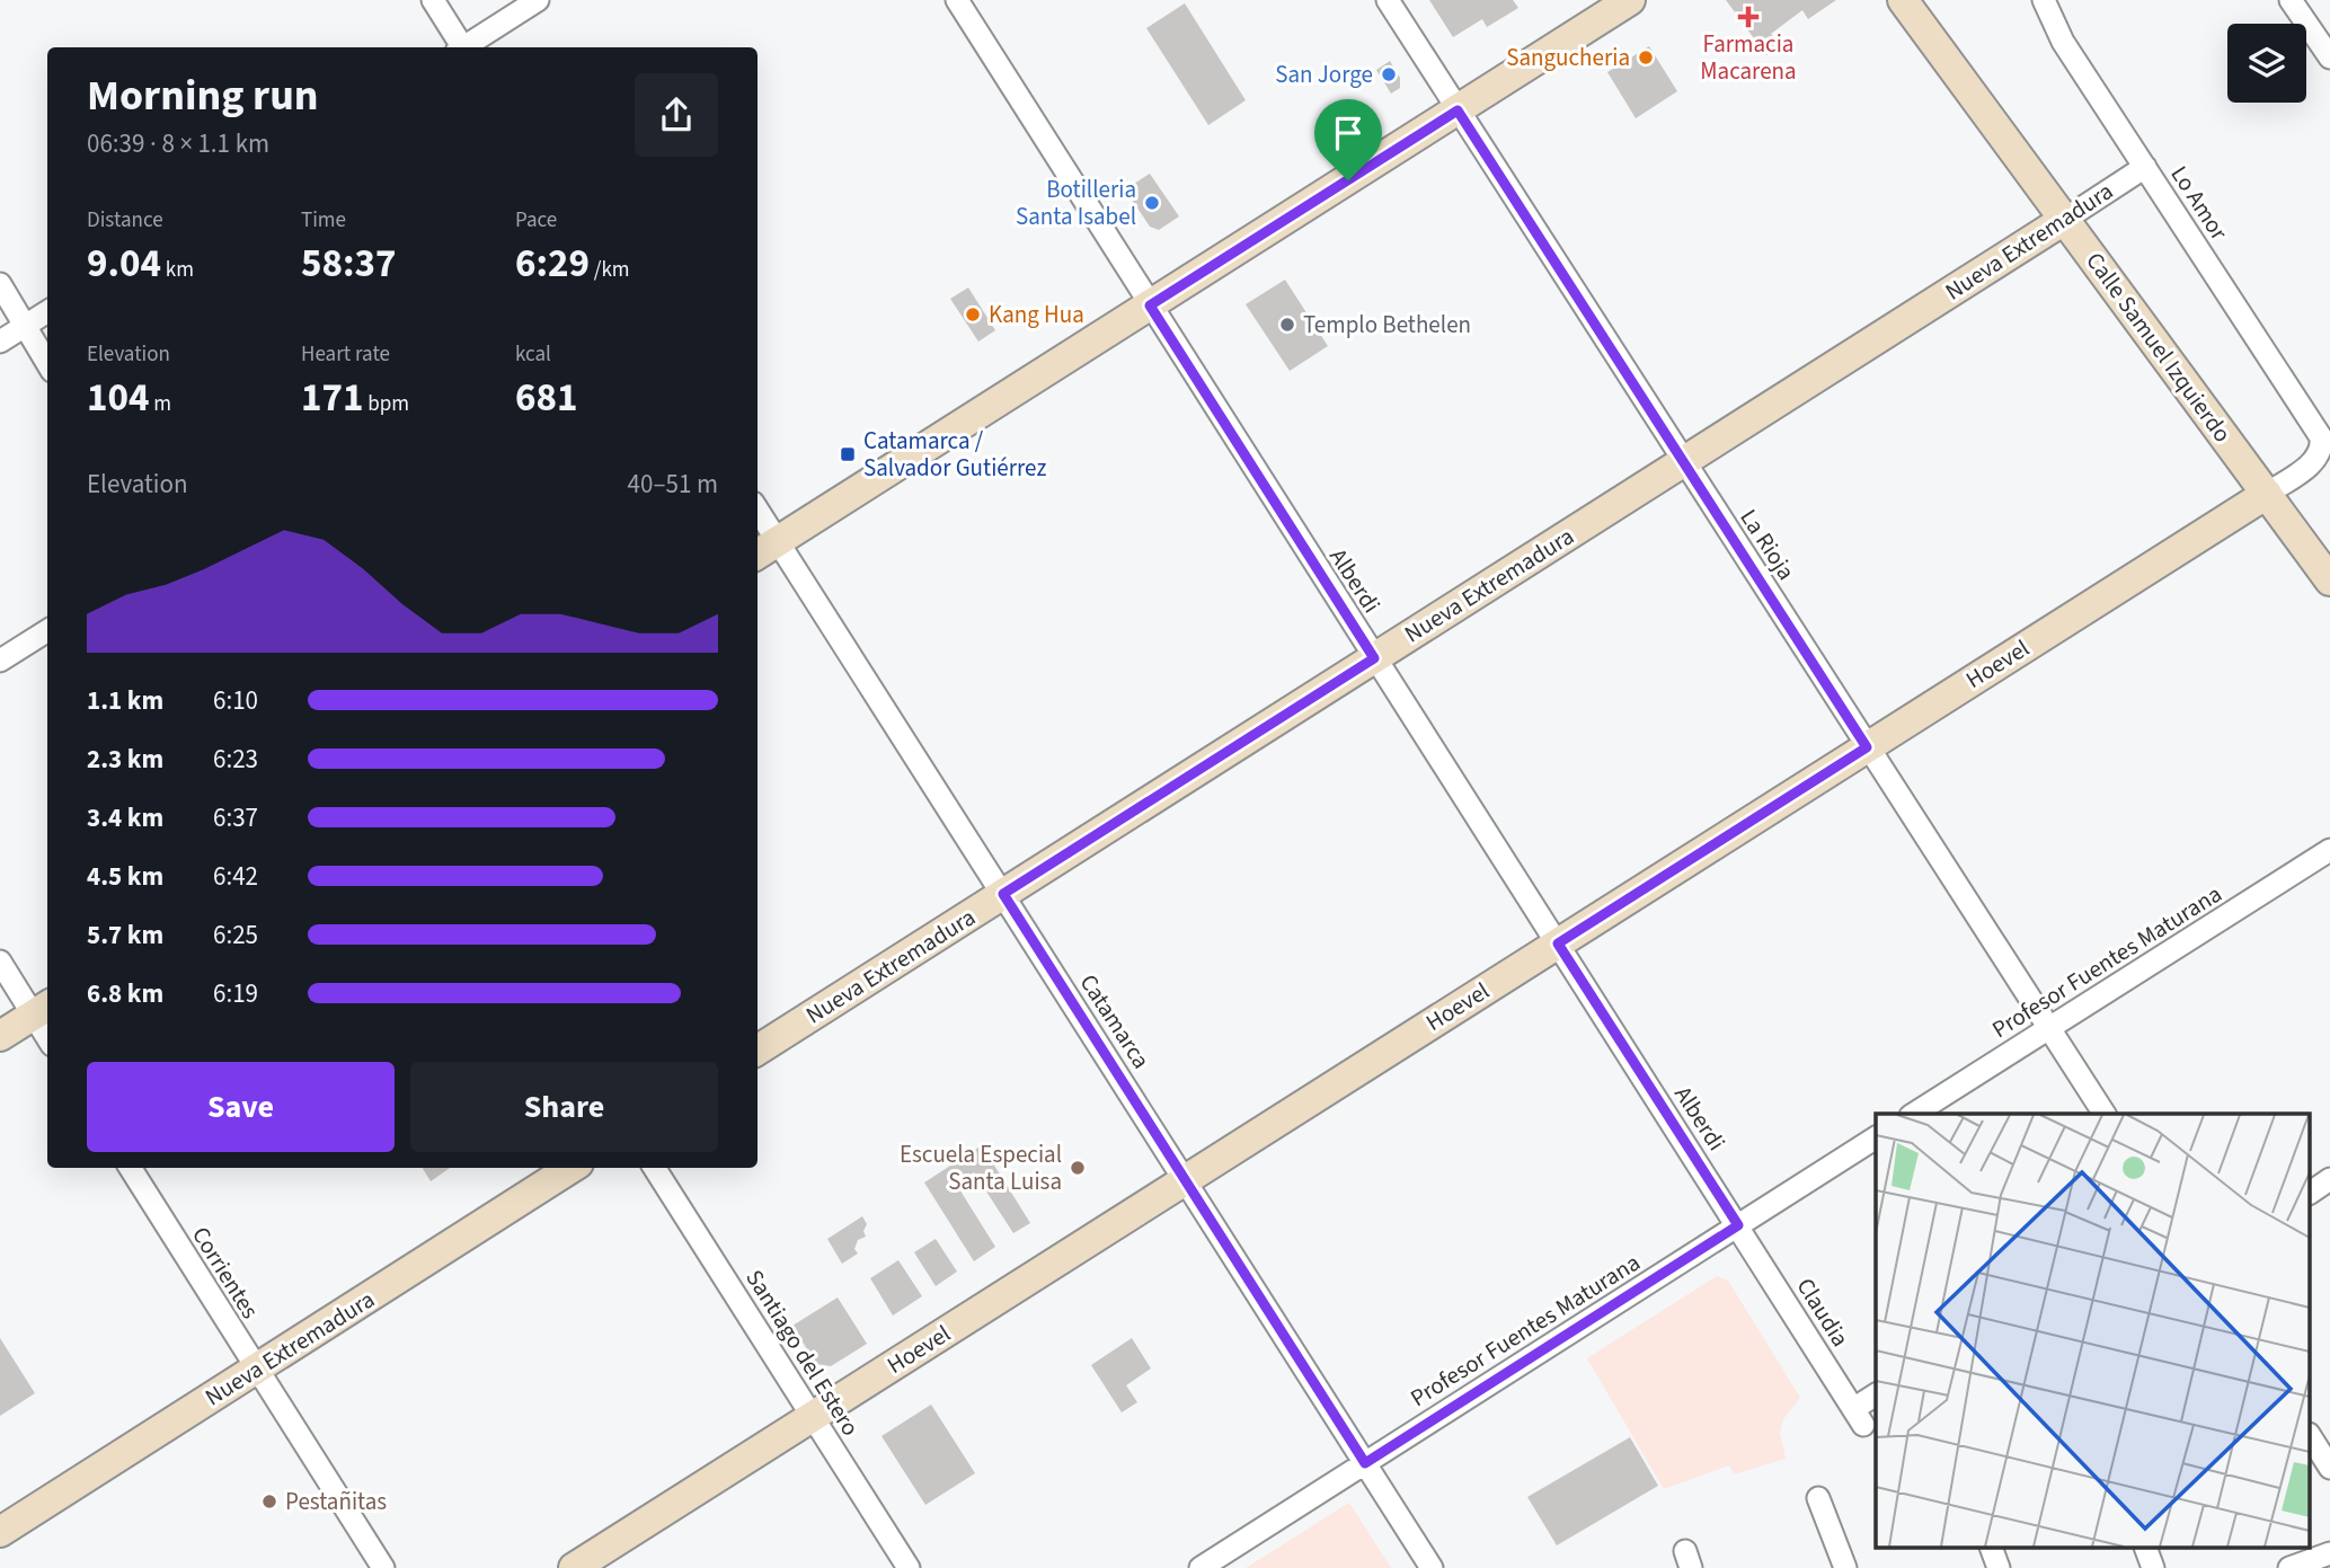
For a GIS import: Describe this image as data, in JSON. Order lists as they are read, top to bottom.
{
  "streets": {
    "street": [
      "Lo Amor",
      "Nueva Extremadura",
      "Calle Samuel Izquierdo",
      "La Rioja",
      "Alberdi",
      "Hoevel",
      "Profesor Fuentes Maturana",
      "Catamarca",
      "Corrientes",
      "Claudia",
      "Santiago del Estero"
    ]
  },
  "crossings": [
    ["Lo Amor", "Nueva Extremadura"],
    ["Lo Amor", "Hoevel"],
    ["Nueva Extremadura", "Calle Samuel Izquierdo"],
    ["Nueva Extremadura", "La Rioja"],
    ["Nueva Extremadura", "Alberdi"],
    ["Nueva Extremadura", "Catamarca"],
    ["Nueva Extremadura", "Corrientes"],
    ["Calle Samuel Izquierdo", "Hoevel"],
    ["La Rioja", "Hoevel"],
    ["La Rioja", "Profesor Fuentes Maturana"],
    ["Alberdi", "Hoevel"],
    ["Alberdi", "Profesor Fuentes Maturana"],
    ["Alberdi", "Claudia"],
    ["Hoevel", "Catamarca"],
    ["Hoevel", "Santiago del Estero"],
    ["Profesor Fuentes Maturana", "Catamarca"],
    ["Profesor Fuentes Maturana", "Claudia"]
  ],
  "places": {
    "health": ["Farmacia Macarena"],
    "other": [
      "Sangucheria",
      "San Jorge",
      "Botilleria Santa Isabel",
      "Kang Hua",
      "Templo Bethelen",
      "Escuela Especial Santa Luisa",
      "Pestañitas"
    ],
    "transit": ["Catamarca / Salvador Gutiérrez"]
  },
  "page": {
    "heading": ["Morning run", "06:39 · 8 × 1.1 km"],
    "stats": [
      ["Distance", "9.04 km"],
      ["Time", "58:37"],
      ["Pace", "6:29 /km"],
      ["Elevation", "104 m"],
      ["Heart rate", "171 bpm"],
      ["kcal", "681"]
    ],
    "chart": ["Elevation", "40–51 m"],
    "list": [
      {
        "name": "1.1 km",
        "note": "6:10"
      },
      {
        "name": "2.3 km",
        "note": "6:23"
      },
      {
        "name": "3.4 km",
        "note": "6:37"
      },
      {
        "name": "4.5 km",
        "note": "6:42"
      },
      {
        "name": "5.7 km",
        "note": "6:25"
      },
      {
        "name": "6.8 km",
        "note": "6:19"
      }
    ],
    "buttons": ["Save", "Share"]
  }
}
